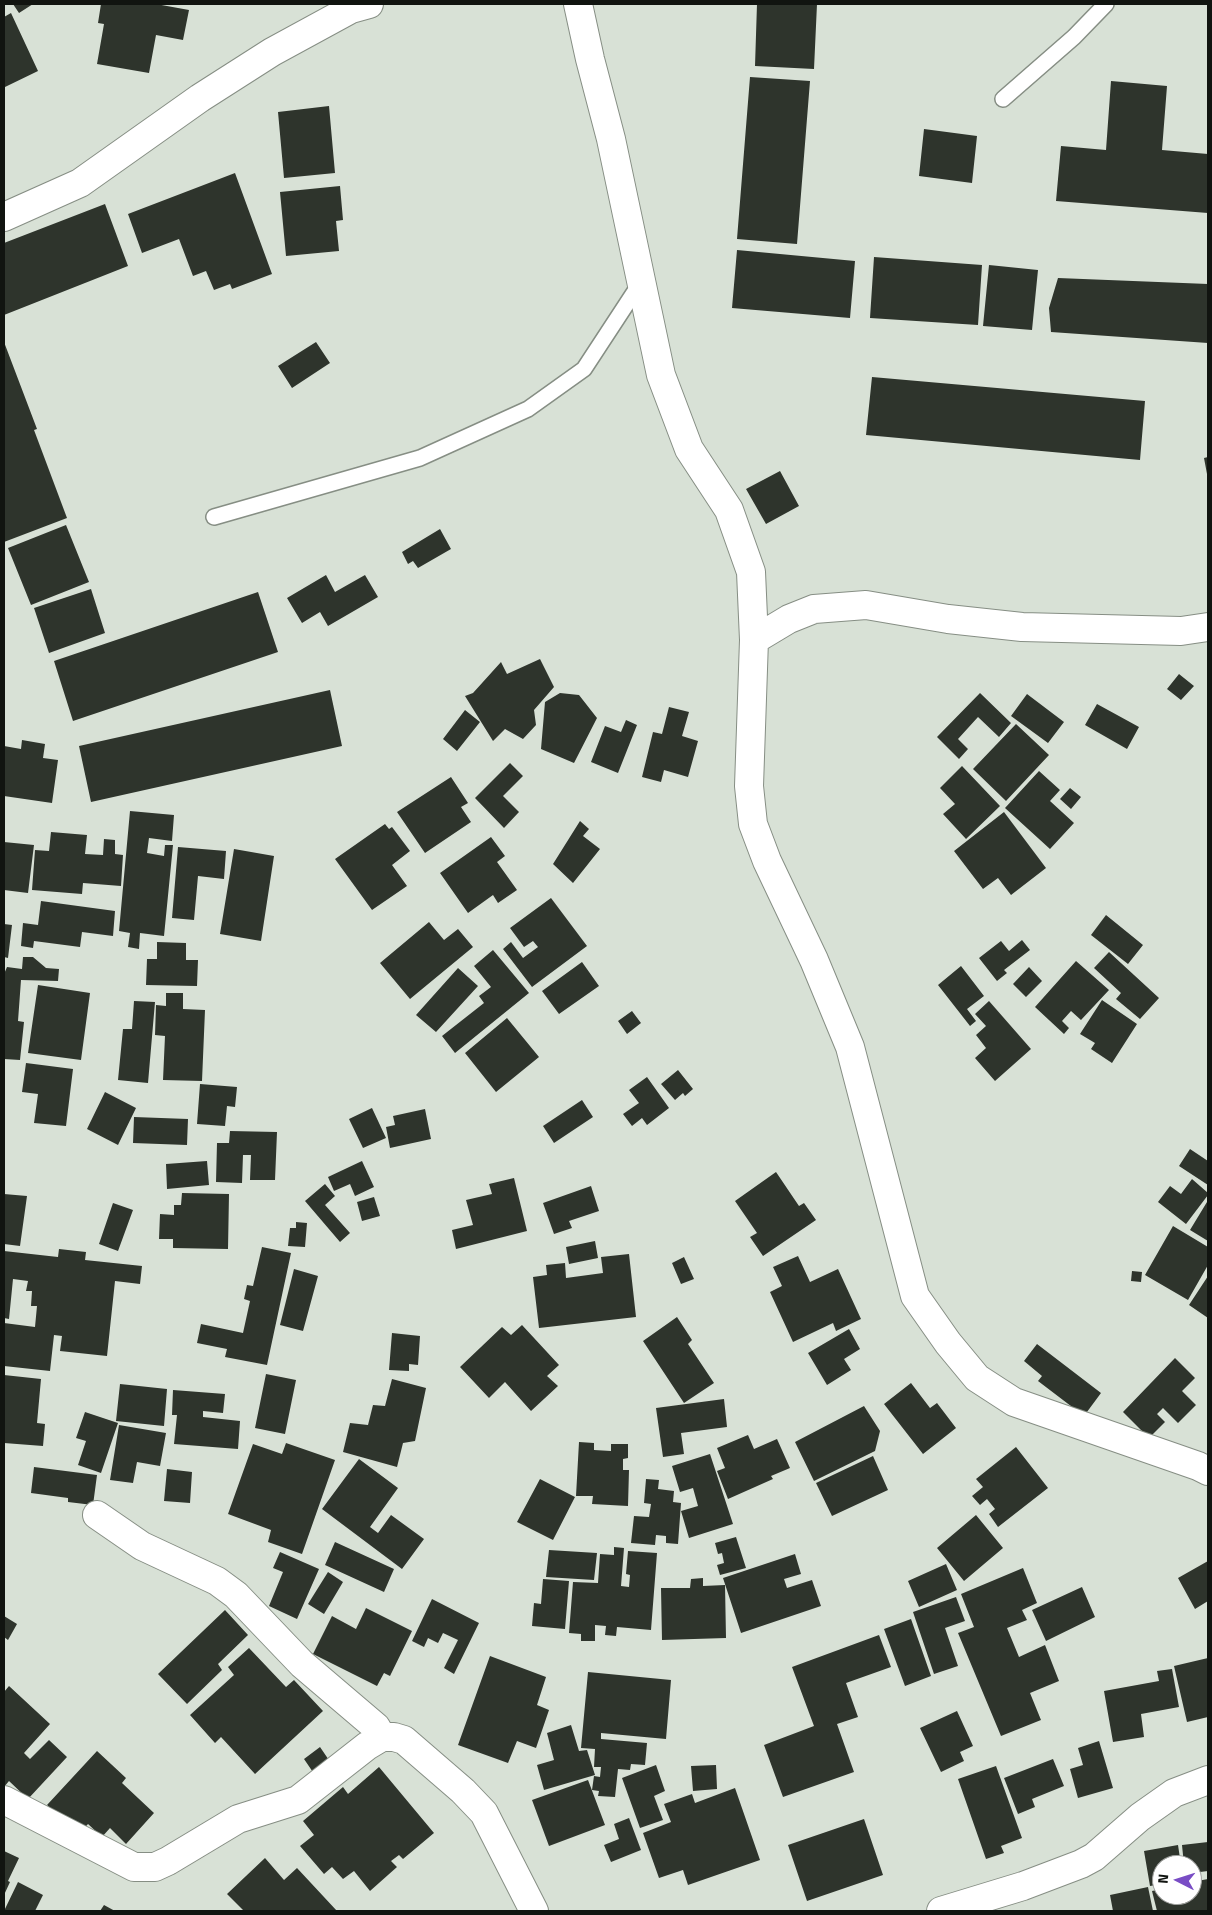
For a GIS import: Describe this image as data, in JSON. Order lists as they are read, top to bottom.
{
  "north": "left"
}
